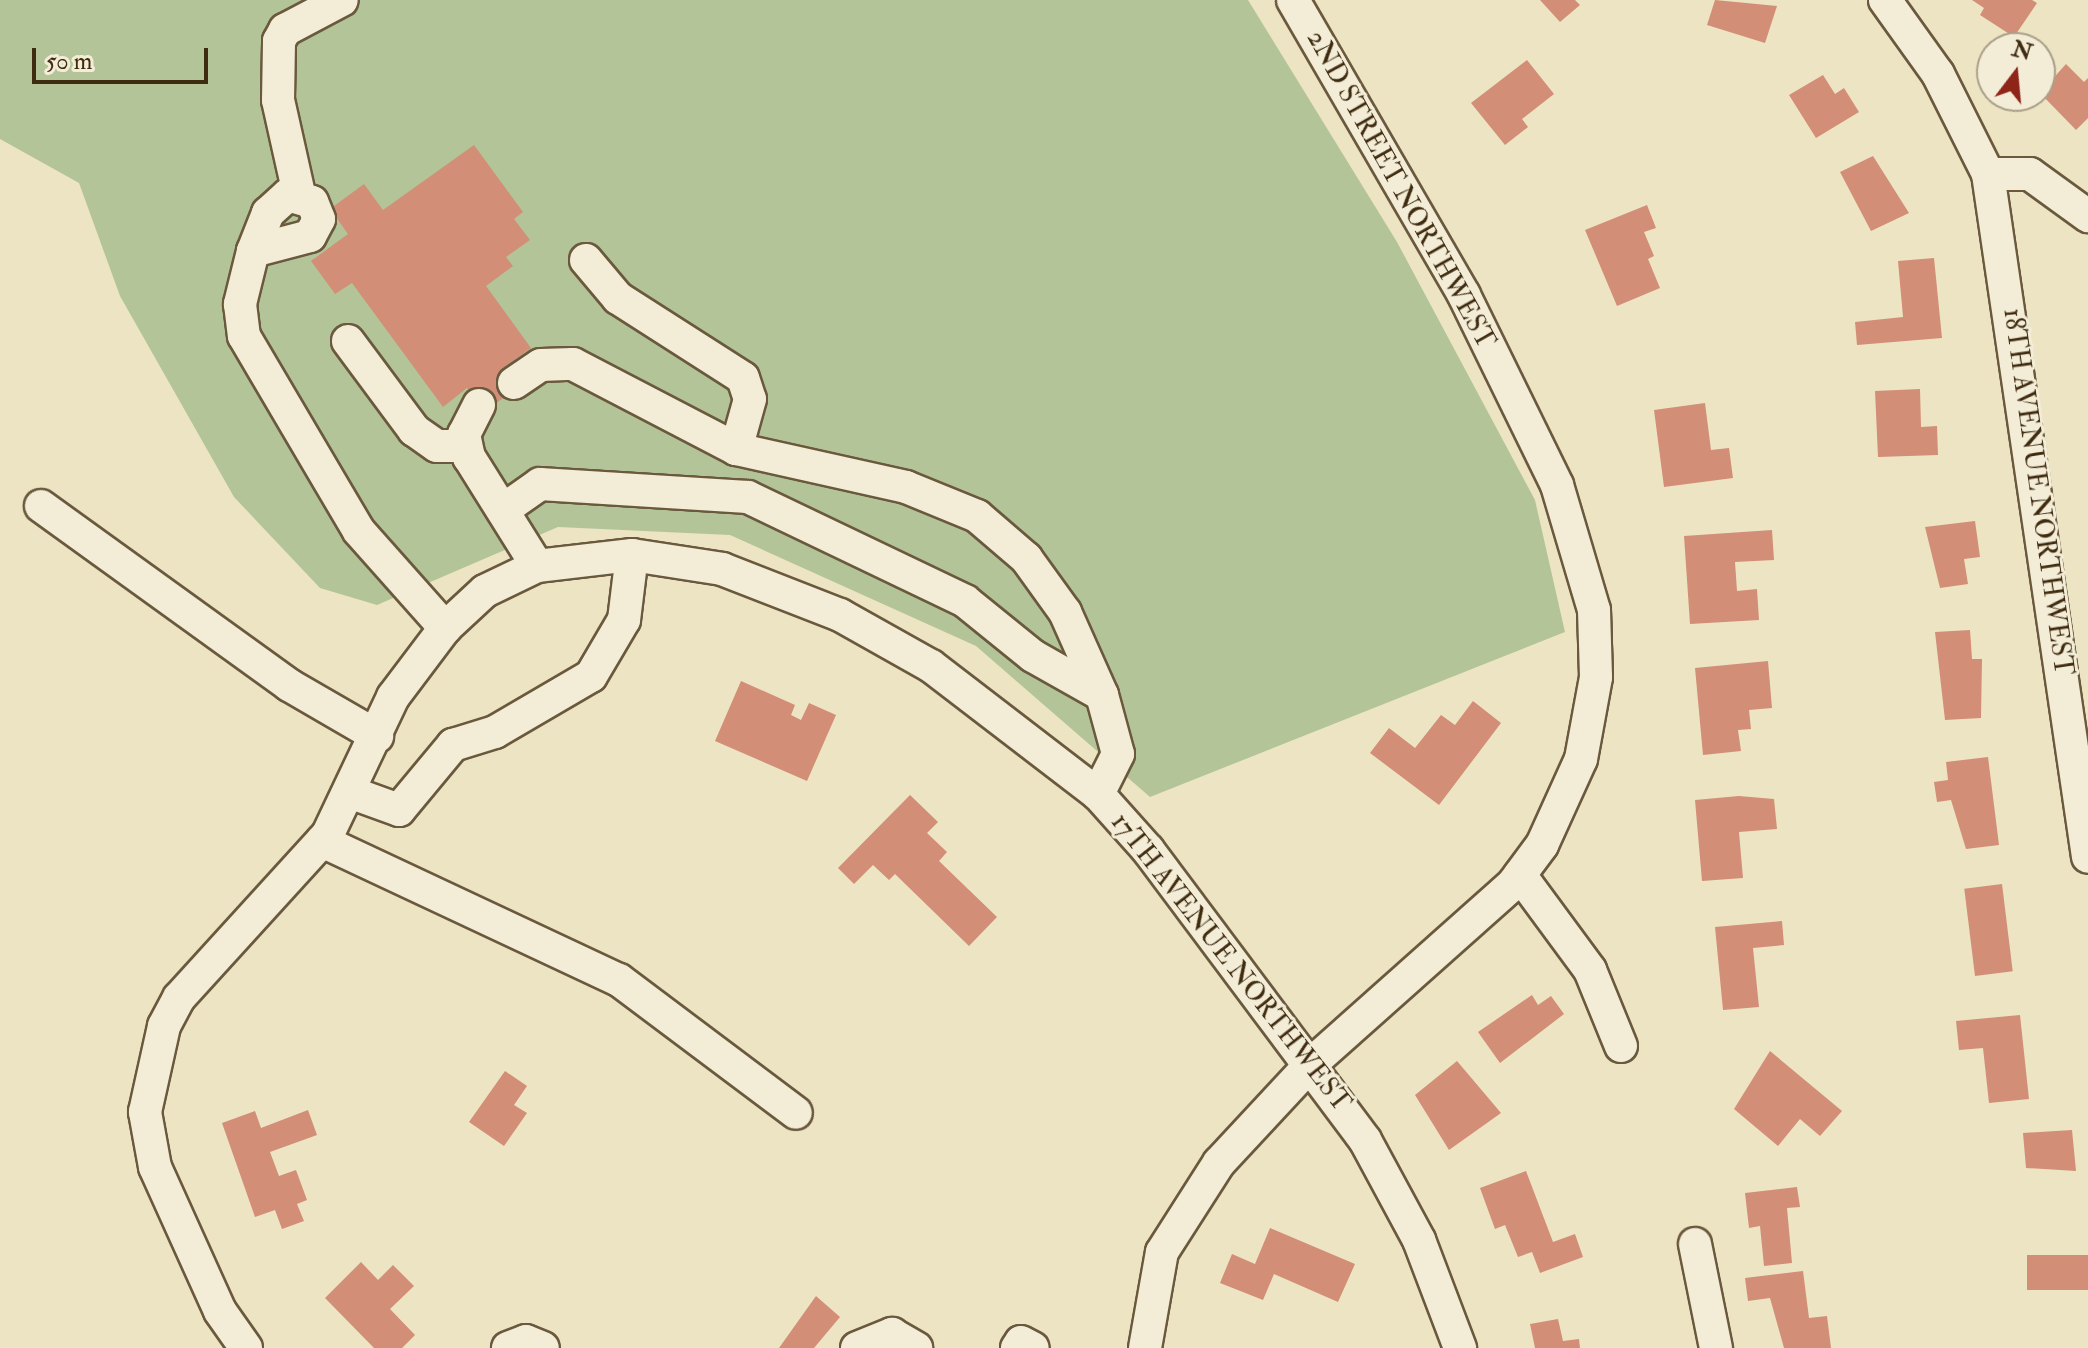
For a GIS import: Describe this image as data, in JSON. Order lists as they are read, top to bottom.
{
  "streets": {
    "street": ["2ND STREET NORTHWEST", "18TH AVENUE NORTHWEST", "17TH AVENUE NORTHWEST"]
  },
  "crossings": [
    ["2ND STREET NORTHWEST", "17TH AVENUE NORTHWEST"]
  ],
  "scale_bar": "50 m",
  "north": "top"
}
